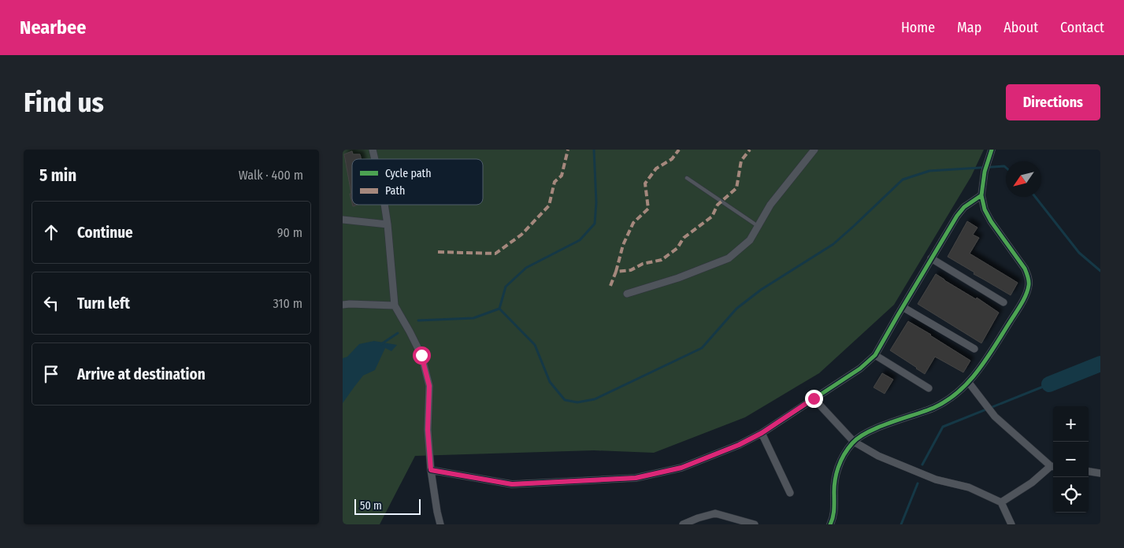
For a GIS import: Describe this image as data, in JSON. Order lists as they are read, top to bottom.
{
  "legend": ["Cycle path", "Path"],
  "scale_bar": "50 m",
  "north": "bottom left",
  "page": {
    "header": "Nearbee",
    "nav": [
      "Home",
      "Map",
      "About",
      "Contact"
    ],
    "buttons": "Directions",
    "title": "Find us",
    "heading": ["5 min", "Walk · 400 m"],
    "list": [
      ["Continue", "90 m"],
      ["Turn left", "310 m"],
      "Arrive at destination"
    ],
    "map_buttons": ["+", "−"],
    "scale": "50 m"
  }
}
